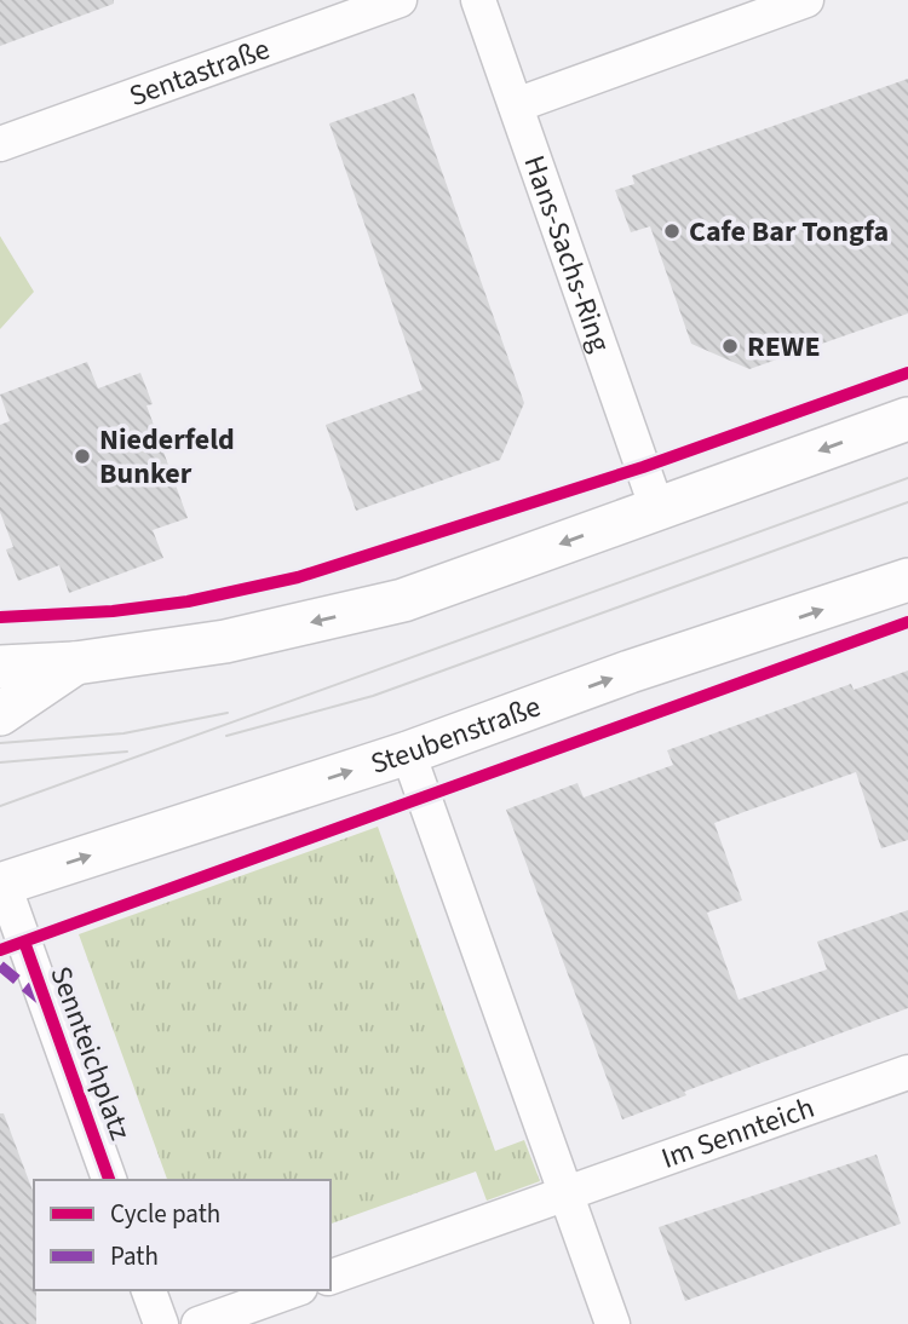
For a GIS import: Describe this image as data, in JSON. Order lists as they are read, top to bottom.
{
  "streets": {
    "street": [
      "Sentastraße",
      "Hans-Sachs-Ring",
      "Steubenstraße",
      "Sennteichplatz",
      "Im Sennteich"
    ]
  },
  "crossings": [
    ["Steubenstraße", "Sennteichplatz"]
  ],
  "places": ["Cafe Bar Tongfa", "REWE", "Niederfeld Bunker"],
  "legend": ["Cycle path", "Path"]
}
